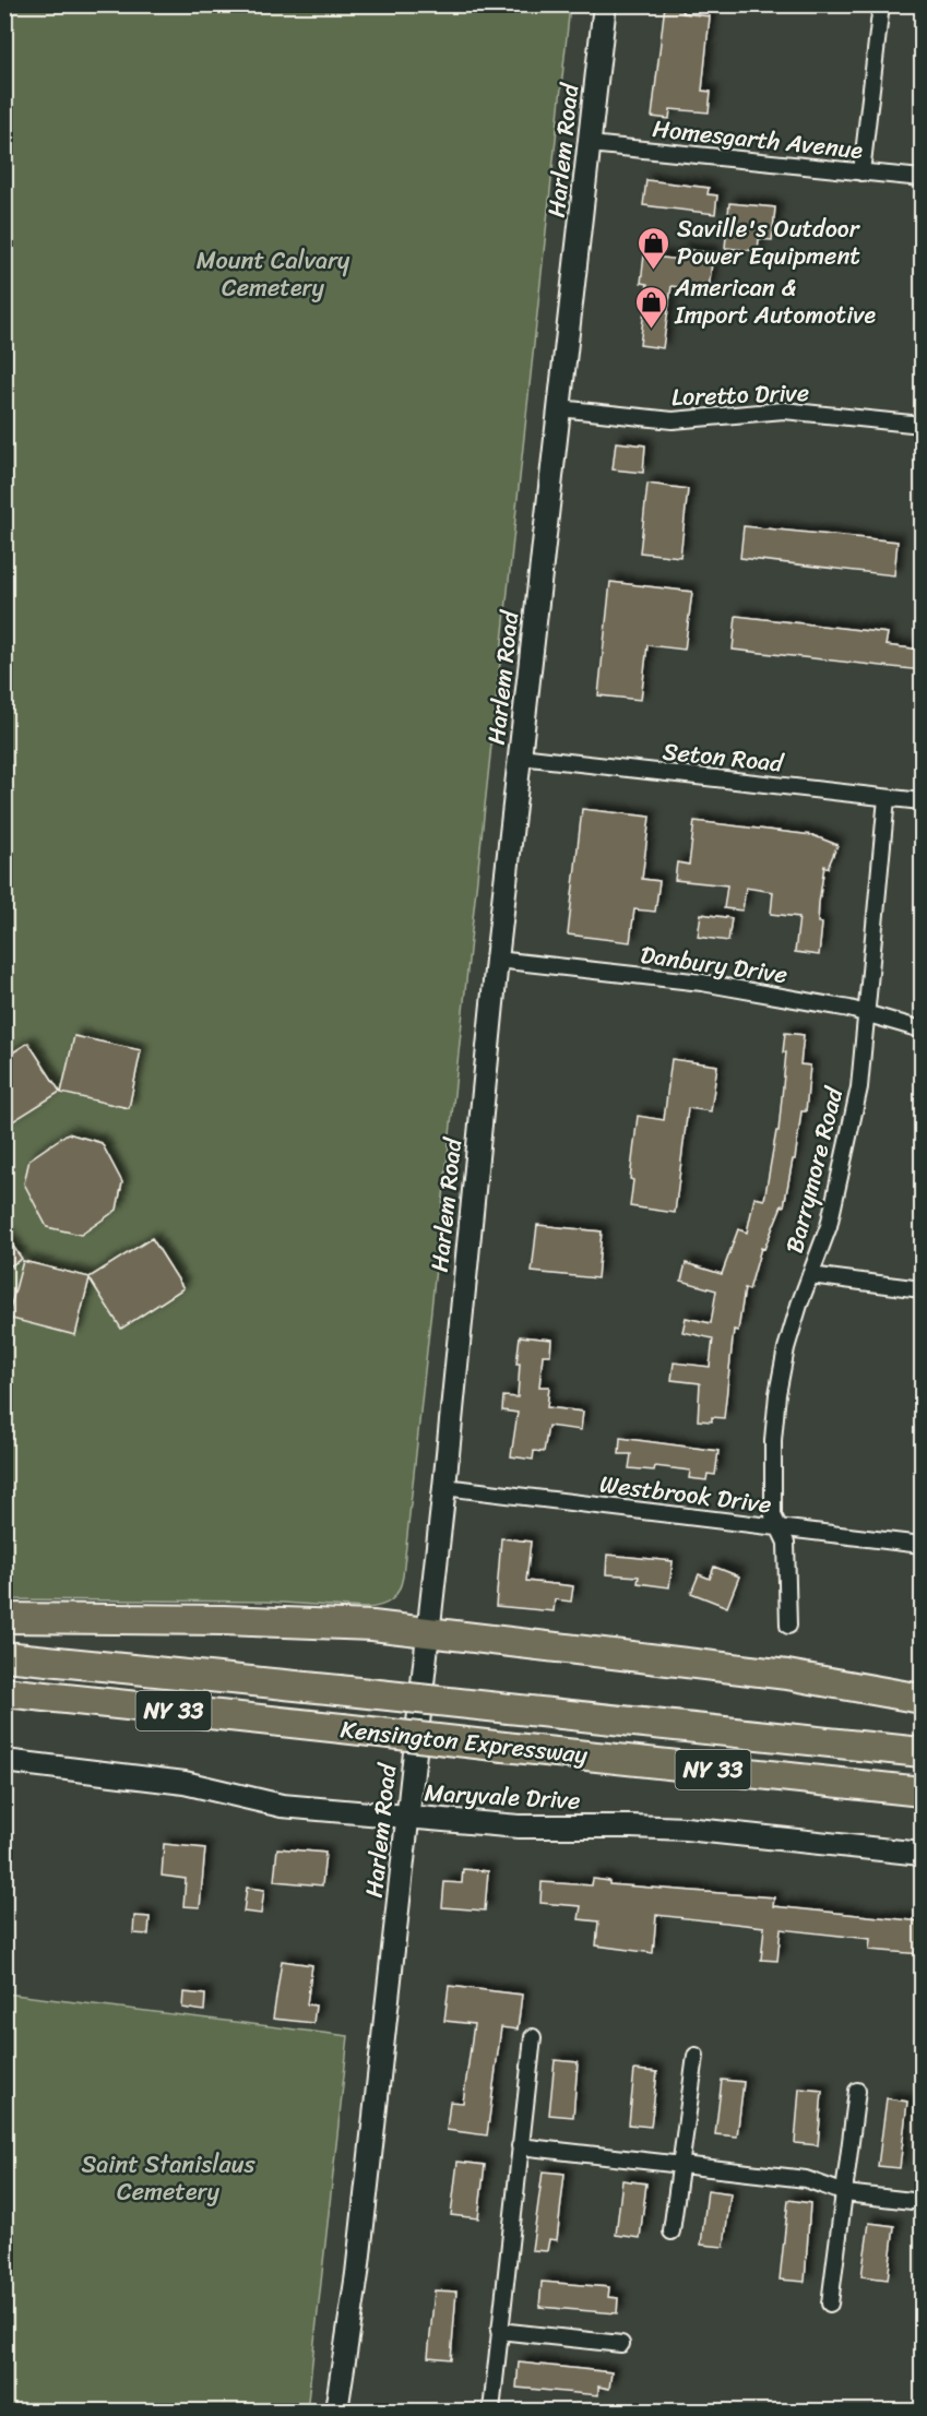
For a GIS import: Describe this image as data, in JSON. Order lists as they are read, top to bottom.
{
  "streets": {
    "highway": ["NY 33", "Kensington Expressway"],
    "main road": ["Harlem Road", "Maryvale Drive"],
    "street": [
      "Homesgarth Avenue",
      "Loretto Drive",
      "Seton Road",
      "Danbury Drive",
      "Barrymore Road",
      "Westbrook Drive"
    ]
  },
  "crossings": [
    ["Homesgarth Avenue", "Harlem Road"],
    ["Harlem Road", "Loretto Drive"],
    ["Harlem Road", "Seton Road"],
    ["Harlem Road", "Danbury Drive"],
    ["Harlem Road", "Westbrook Drive"],
    ["Harlem Road", "Maryvale Drive"],
    ["Seton Road", "Barrymore Road"],
    ["Danbury Drive", "Barrymore Road"],
    ["Barrymore Road", "Westbrook Drive"]
  ],
  "parks": ["Mount Calvary Cemetery", "Saint Stanislaus Cemetery"],
  "places": {
    "shop": ["Saville's Outdoor Power Equipment", "American & Import Automotive"]
  }
}
